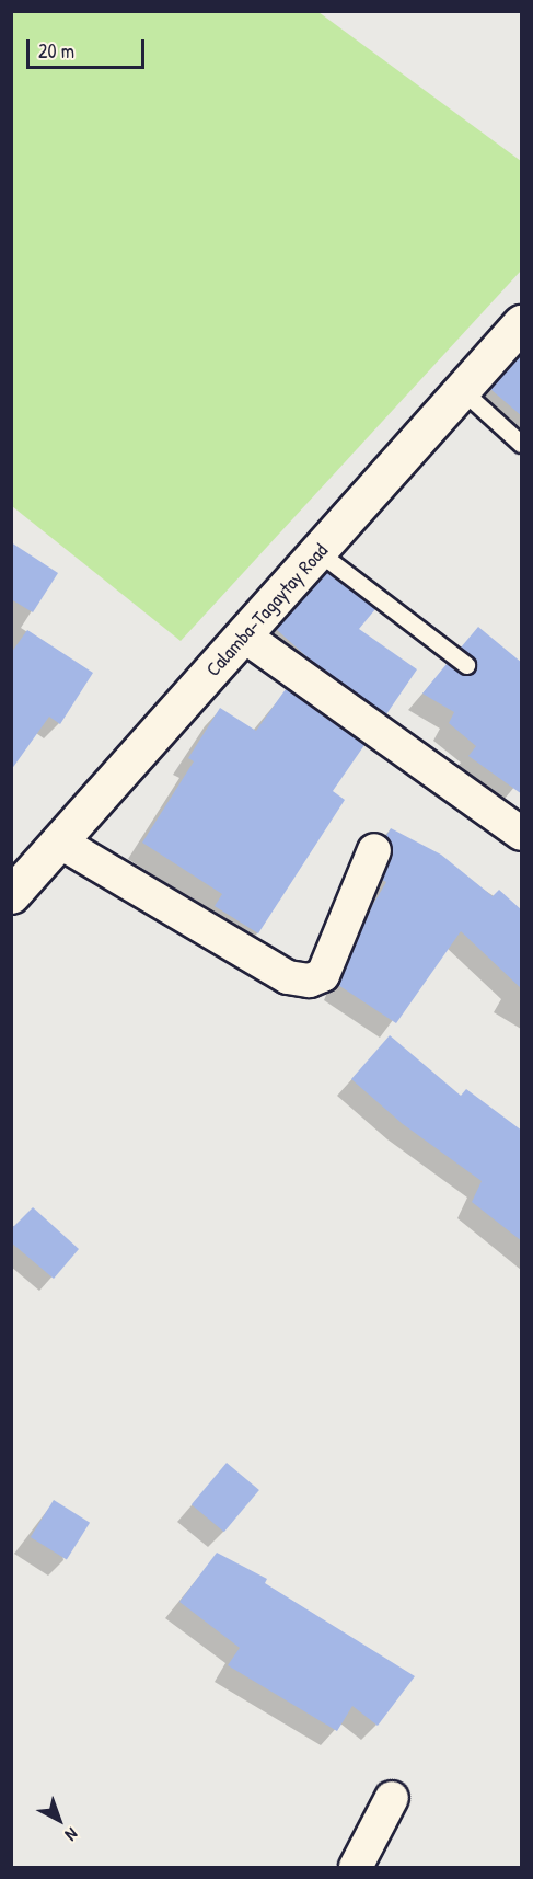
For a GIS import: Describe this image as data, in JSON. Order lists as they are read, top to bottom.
{
  "streets": {
    "main road": ["Calamba-Tagaytay Road"]
  },
  "scale_bar": "20 m",
  "north": "bottom right"
}
